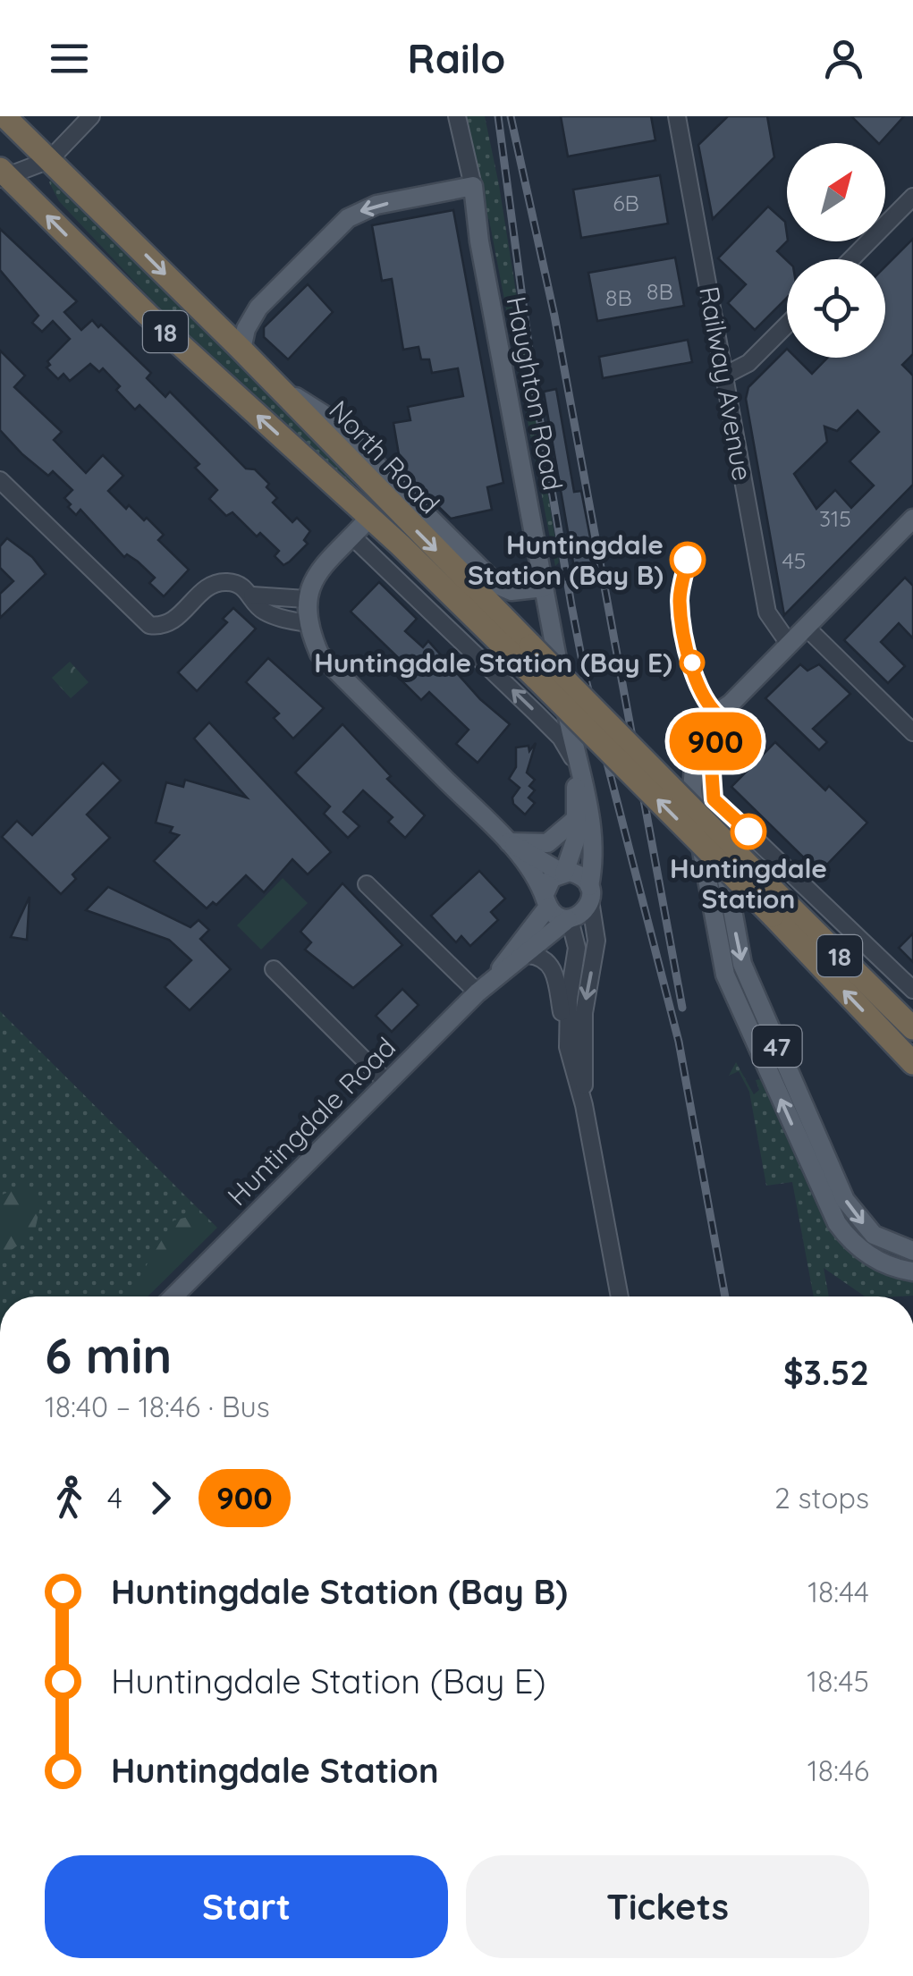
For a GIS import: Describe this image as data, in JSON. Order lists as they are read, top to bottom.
{
  "streets": {
    "highway": ["18", "North Road"],
    "main road": ["Haughton Road", "47", "Huntingdale Road"],
    "street": ["Railway Avenue"]
  },
  "crossings": [
    ["Railway Avenue", "47"],
    ["Haughton Road", "Huntingdale Road"]
  ],
  "places": ["Huntingdale Station (Bay B)", "Huntingdale Station (Bay E)", "Huntingdale Station"],
  "lines": ["bus line 900"],
  "house_numbers": [
    "6B",
    "8B",
    "8B",
    "315",
    "45"
  ],
  "north": "top right",
  "page": {
    "header": "Railo",
    "on_map": "900",
    "heading": ["6 min", "18:40 – 18:46 · Bus", "$3.52"],
    "legs": ["4", "900", "2 stops"],
    "list": [
      {
        "name": "Huntingdale Station (Bay B)",
        "value": "18:44"
      },
      {
        "name": "Huntingdale Station (Bay E)",
        "value": "18:45"
      },
      {
        "name": "Huntingdale Station",
        "value": "18:46"
      }
    ],
    "buttons": ["Start", "Tickets"]
  }
}
